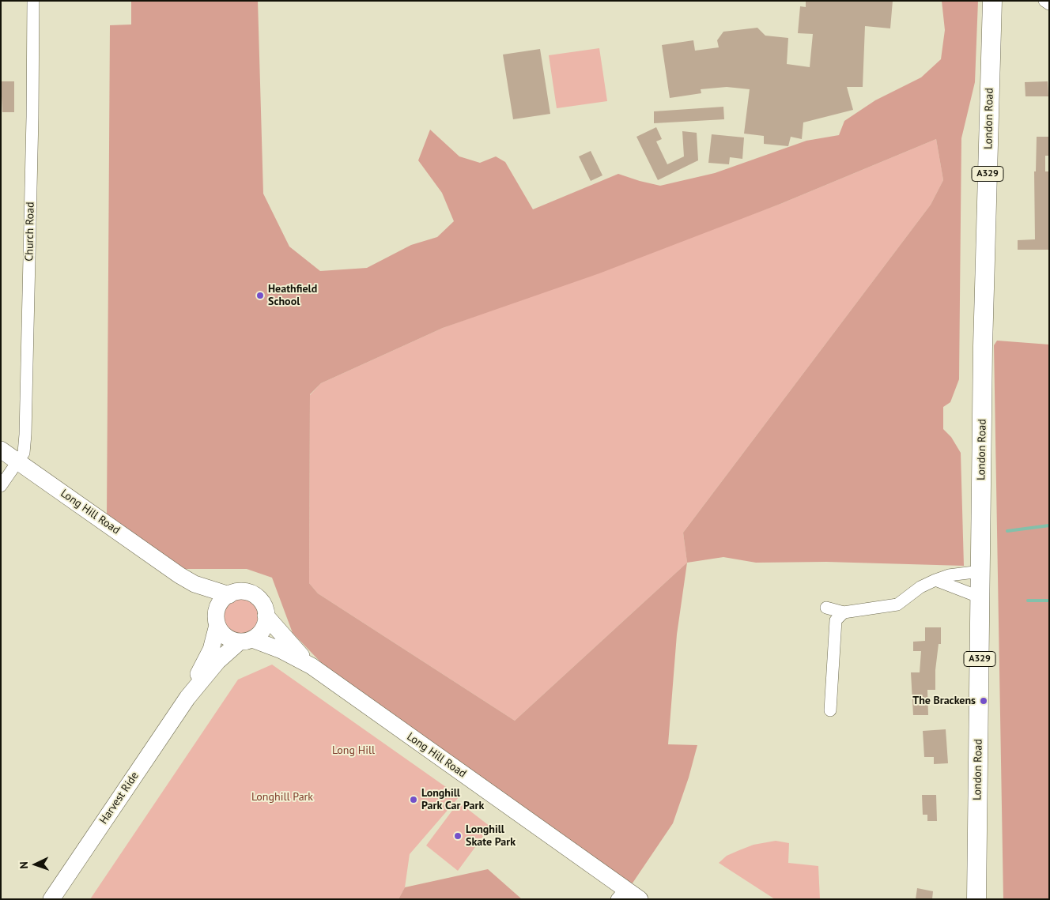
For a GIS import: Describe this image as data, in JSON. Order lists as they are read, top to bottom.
{
  "streets": {
    "main road": ["London Road", "A329"],
    "street": ["Church Road", "Long Hill Road", "Harvest Ride"]
  },
  "crossings": [
    ["Church Road", "Long Hill Road"],
    ["Long Hill Road", "Harvest Ride"]
  ],
  "parks": ["Long Hill", "Longhill Park"],
  "places": [
    "Heathfield School",
    "The Brackens",
    "Longhill Park Car Park",
    "Longhill Skate Park"
  ],
  "north": "left"
}
